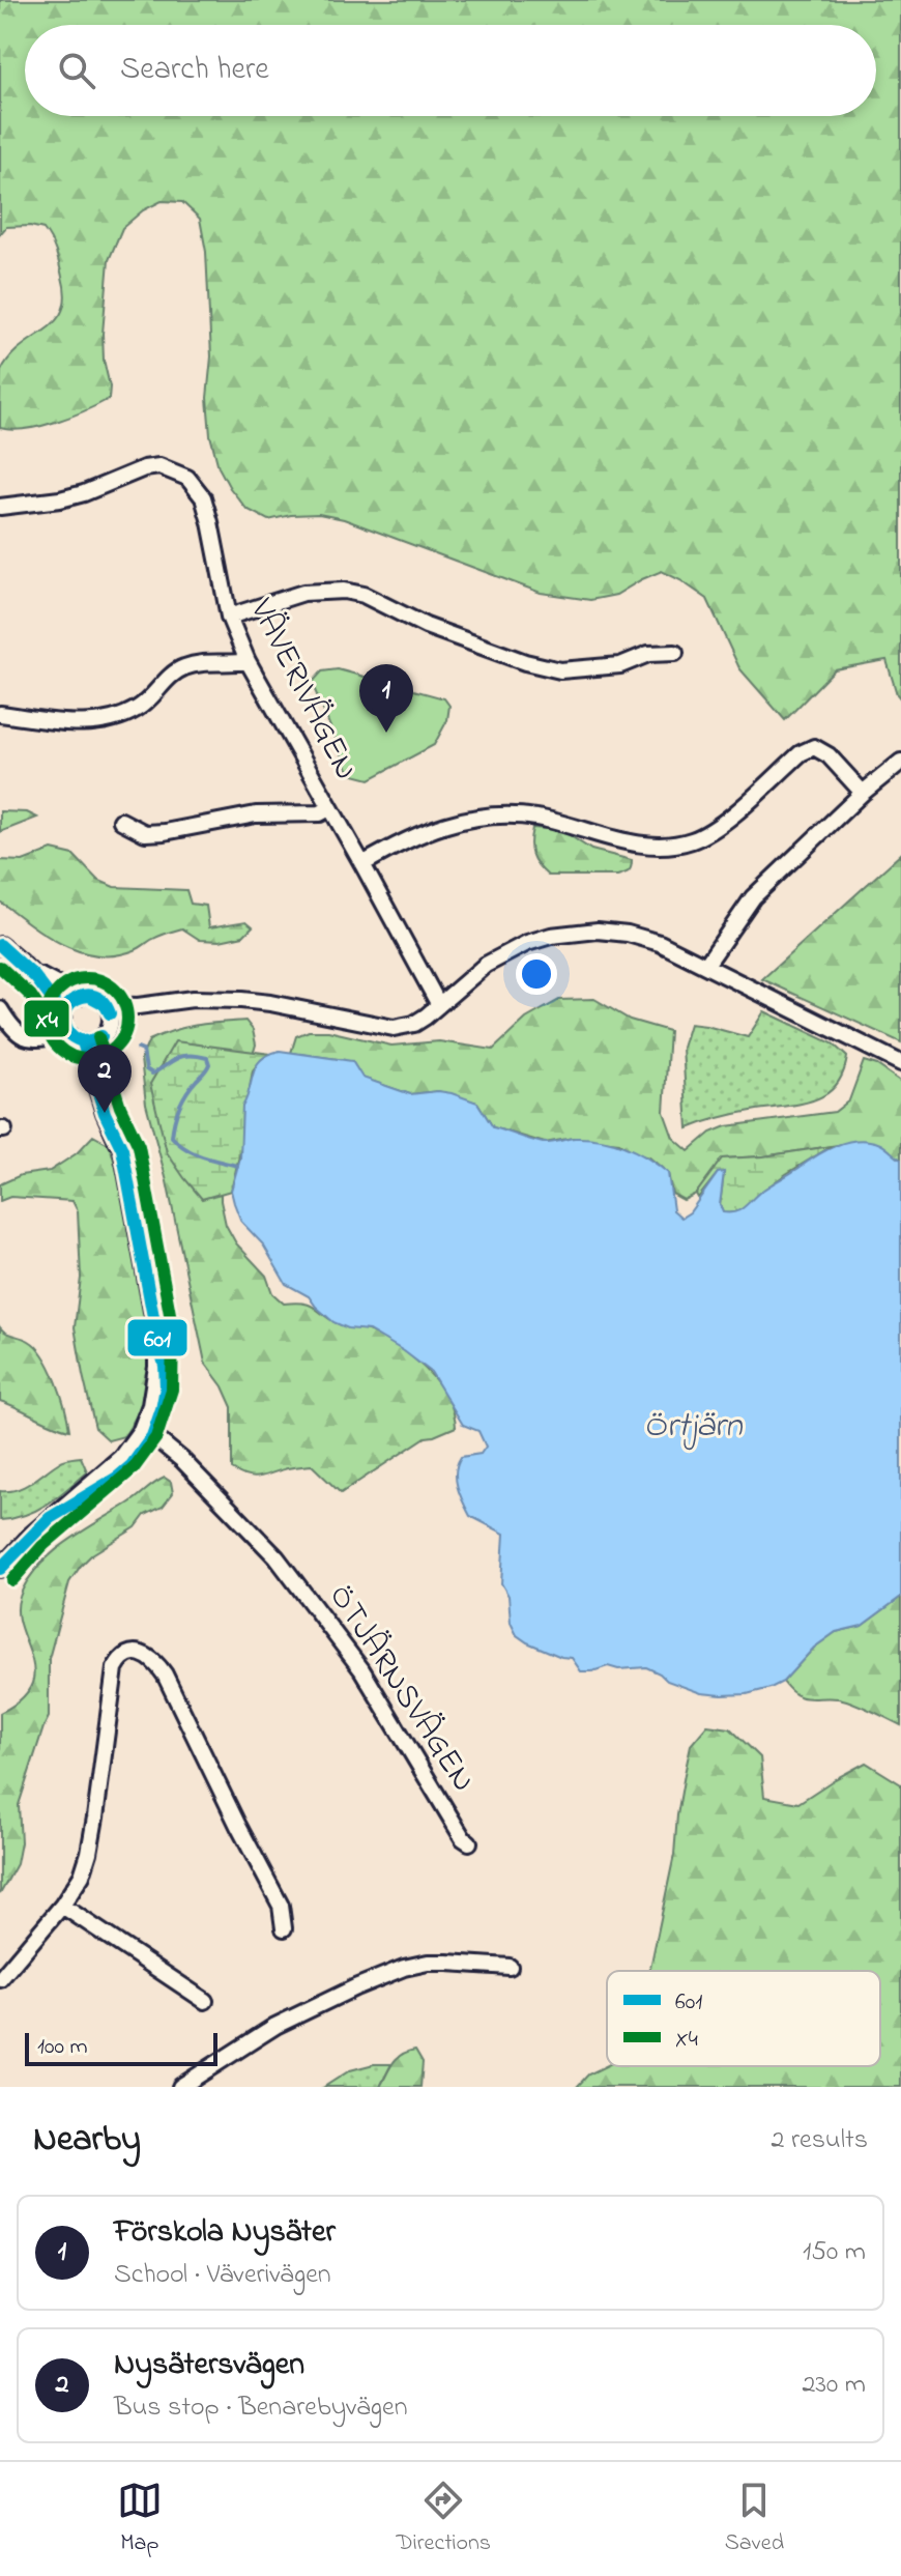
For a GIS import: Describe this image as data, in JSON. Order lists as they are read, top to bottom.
{
  "streets": {
    "street": ["VÄVERIVÄGEN", "ÖTJÄRNSVÄGEN"]
  },
  "water": ["Örtjärn"],
  "lines": ["transit line 601", "transit line X4"],
  "legend": ["601", "X4"],
  "scale_bar": "100 m",
  "page": {
    "search": "Search here",
    "pins": ["1", "2"],
    "scale": "100 m",
    "heading": ["Nearby", "2 results"],
    "list": [
      {
        "mark": "1",
        "name": "Förskola Nysäter",
        "note": "School · Väverivägen",
        "value": "150 m"
      },
      {
        "mark": "2",
        "name": "Nysätersvägen",
        "note": "Bus stop · Benarebyvägen",
        "value": "230 m"
      }
    ],
    "nav": ["Map", "Directions", "Saved"]
  }
}
